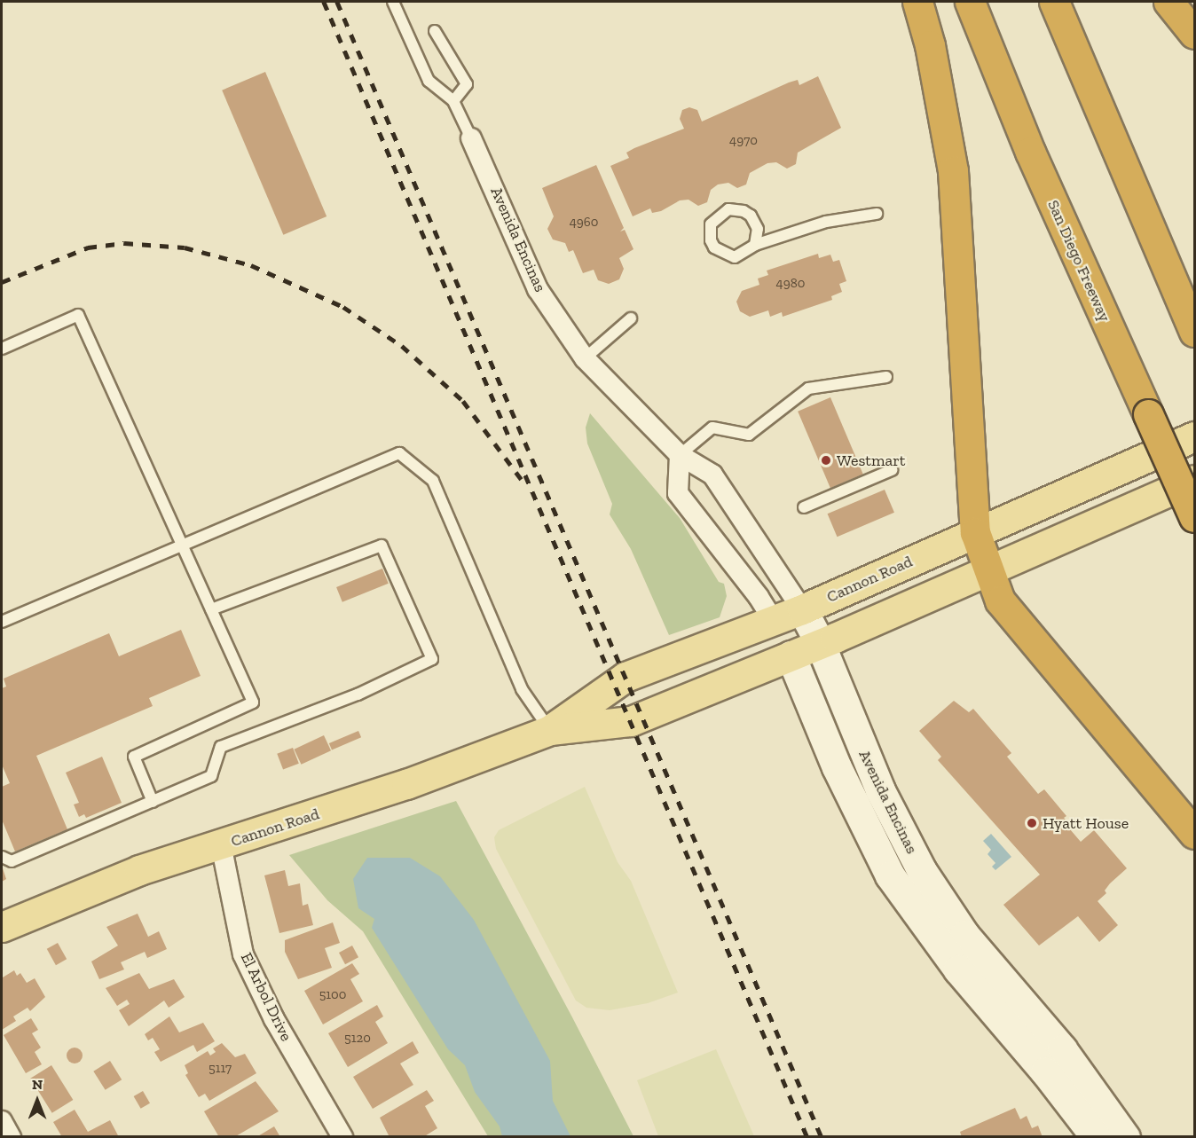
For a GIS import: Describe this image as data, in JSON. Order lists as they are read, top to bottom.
{
  "streets": {
    "highway": ["San Diego Freeway"],
    "main road": ["Cannon Road"],
    "street": ["Avenida Encinas", "El Arbol Drive"]
  },
  "crossings": [
    ["Avenida Encinas", "Cannon Road"],
    ["Cannon Road", "El Arbol Drive"]
  ],
  "places": ["Westmart", "Hyatt House"],
  "house_numbers": [
    "4970",
    "4960",
    "4980",
    "5100",
    "5120",
    "5117"
  ],
  "north": "top"
}
